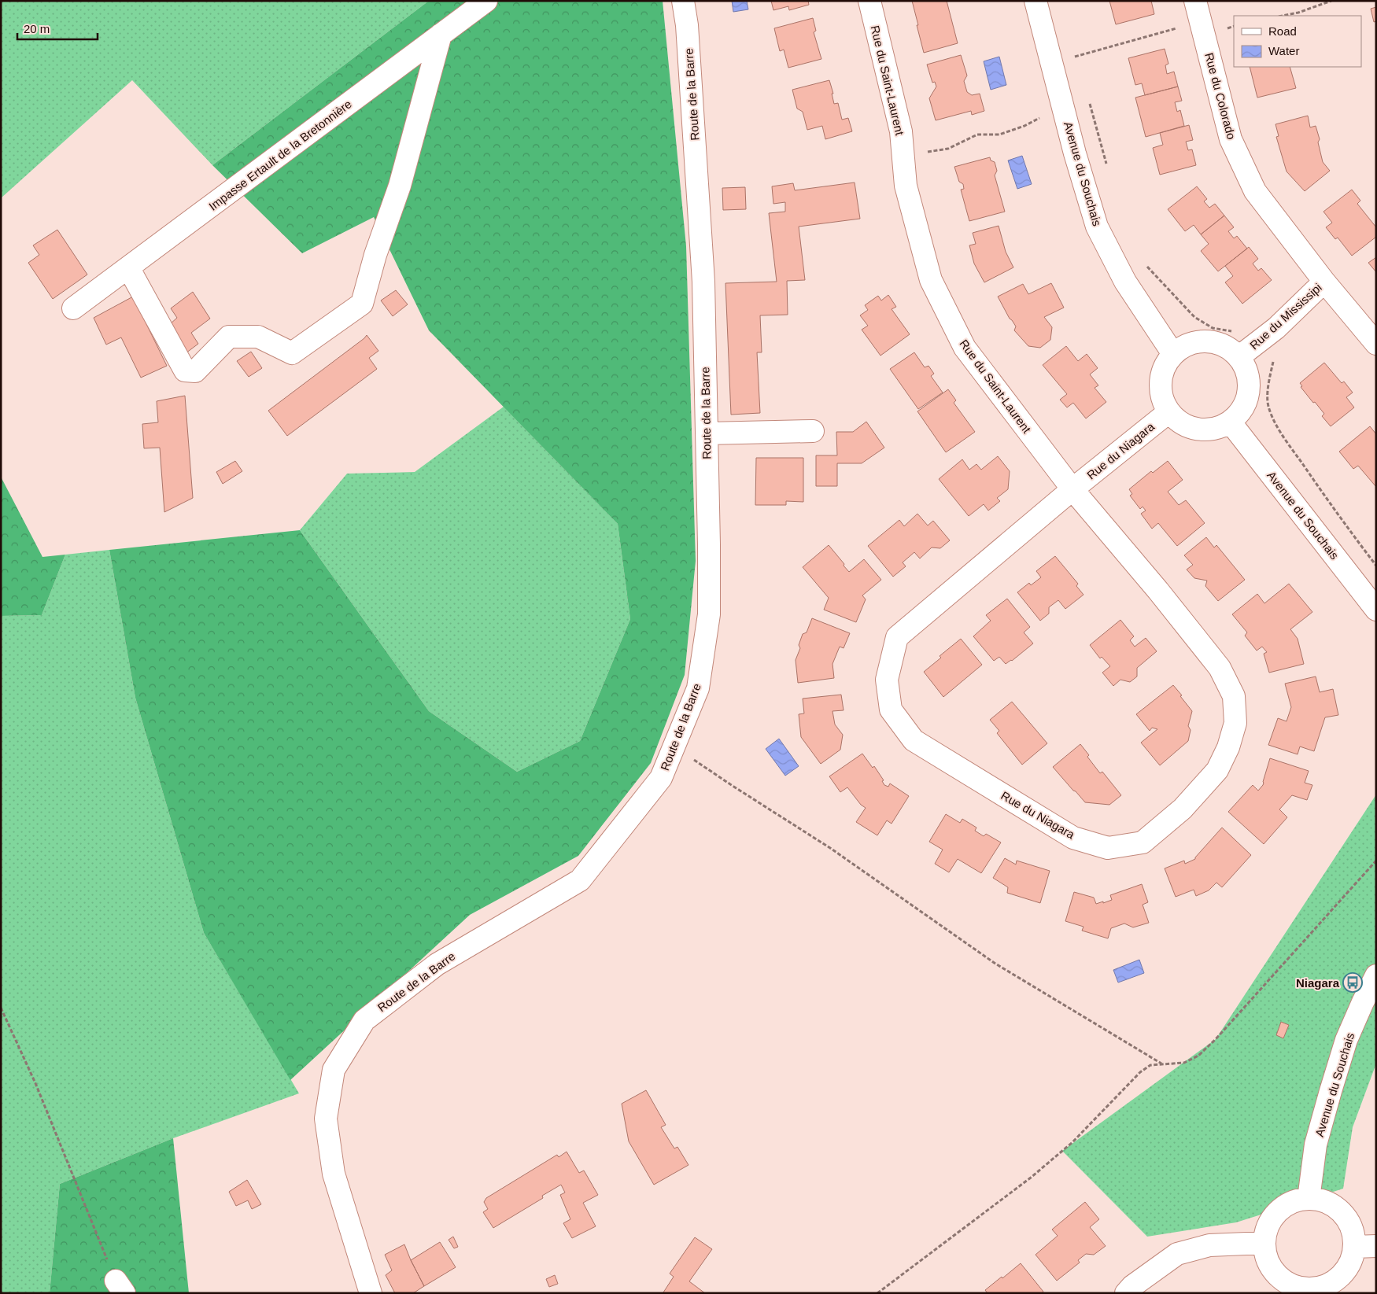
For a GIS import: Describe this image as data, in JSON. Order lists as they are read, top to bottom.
{
  "streets": {
    "street": [
      "Rue du Saint-Laurent",
      "Route de la Barre",
      "Rue du Colorado",
      "Impasse Ertault de la Bretonnière",
      "Avenue du Souchais",
      "Rue du Mississipi",
      "Rue du Niagara"
    ]
  },
  "crossings": [
    ["Rue du Saint-Laurent", "Rue du Niagara"],
    ["Rue du Colorado", "Rue du Mississipi"],
    ["Avenue du Souchais", "Rue du Mississipi"],
    ["Avenue du Souchais", "Rue du Niagara"],
    ["Rue du Mississipi", "Rue du Niagara"]
  ],
  "places": {
    "bus stop": ["Niagara"]
  },
  "legend": ["Road", "Water"],
  "scale_bar": "20 m"
}
